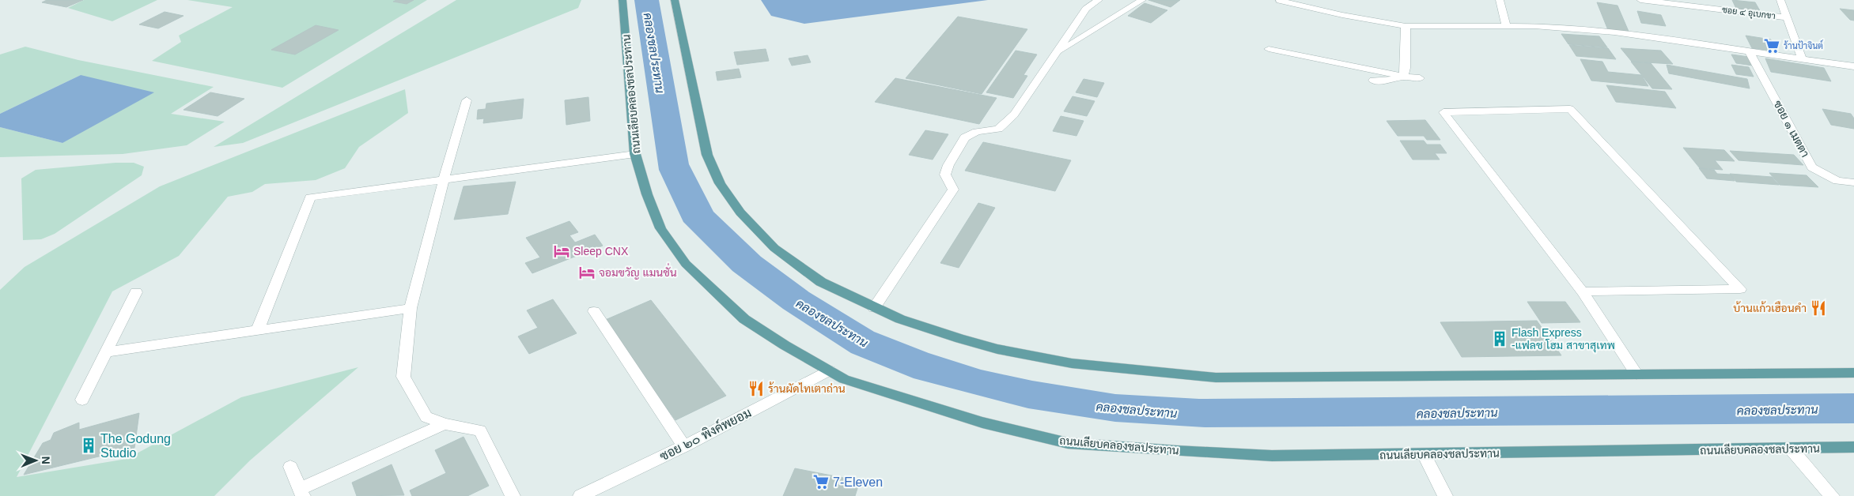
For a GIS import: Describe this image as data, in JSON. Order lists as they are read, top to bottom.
{
  "streets": {
    "main road": ["ถนนเลียบคลองชลประทาน"],
    "street": ["ซอย ๔ อุเบกขา", "ซอย ๑ เมตตา", "ซอย ๒๐ พิงค์พยอม"]
  },
  "crossings": [
    ["ถนนเลียบคลองชลประทาน", "ซอย ๒๐ พิงค์พยอม"]
  ],
  "water": ["คลองชลประทาน"],
  "places": {
    "supermarket": ["ร้านป้าจินต์", "7-Eleven"],
    "hotel": ["Sleep CNX", "จอมขวัญ แมนชั่น"],
    "restaurant": ["บ้านแก้วเฮือนคำ", "ร้านผัดไทเตาถ่าน"],
    "building": ["Flash Express -แฟลช โฮม สาขาสุเทพ", "The Godung Studio"]
  },
  "north": "right"
}
